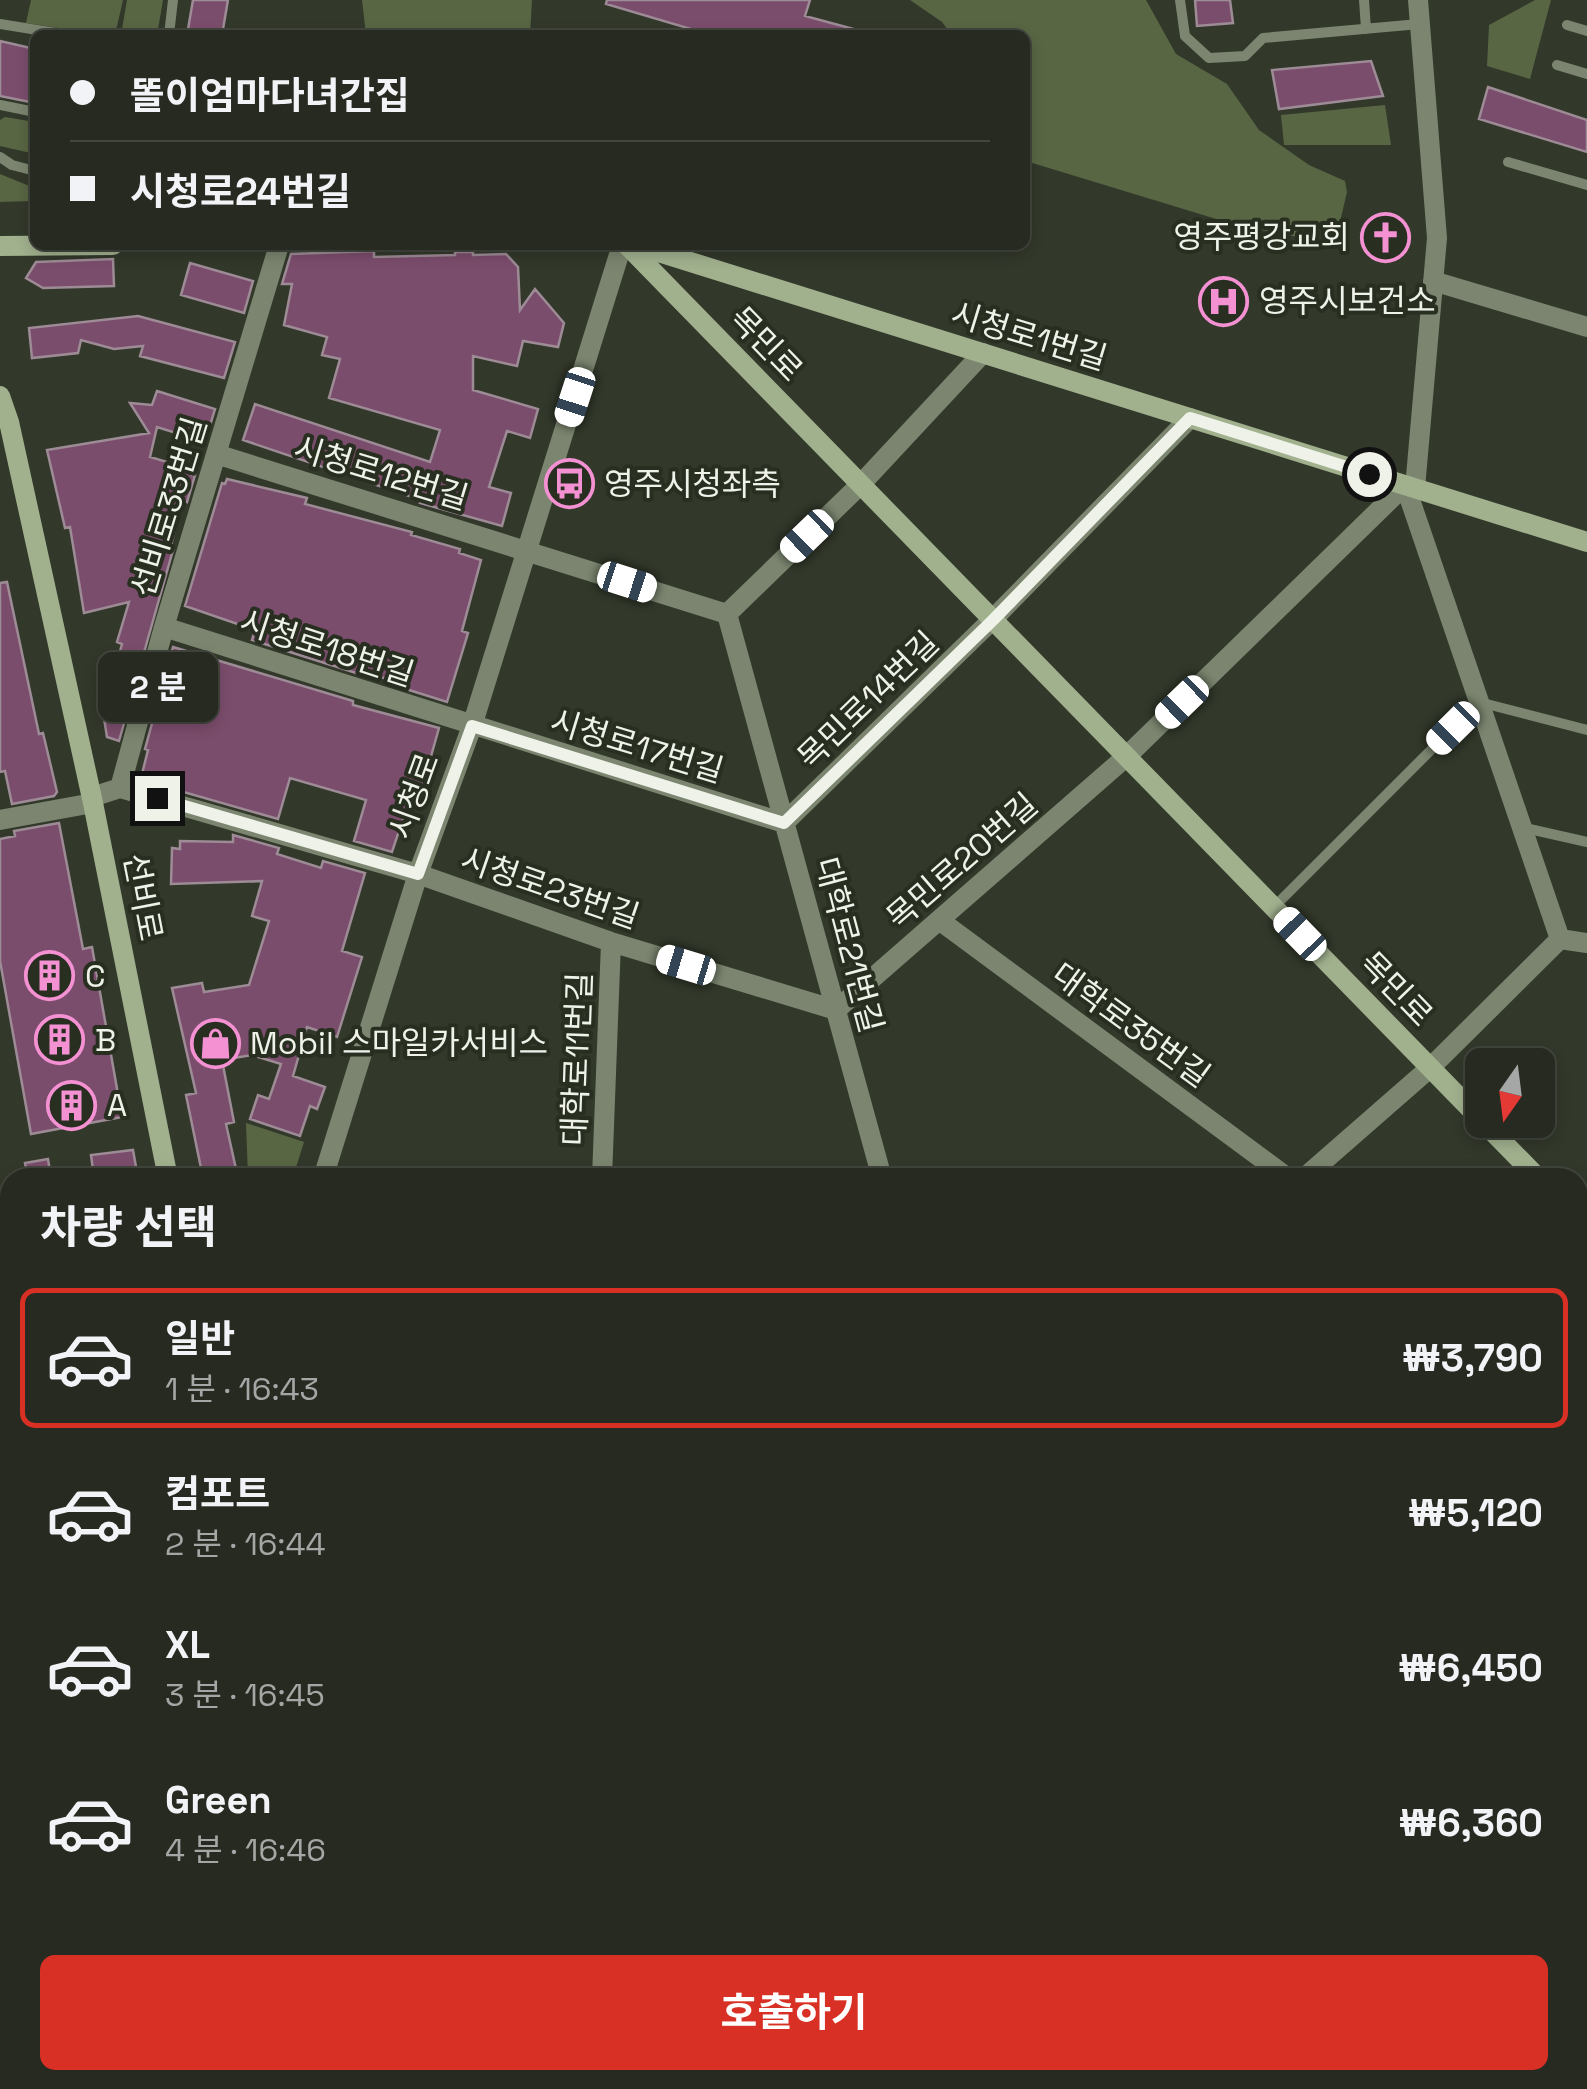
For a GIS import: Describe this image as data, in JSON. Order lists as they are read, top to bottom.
{
  "streets": {
    "main road": ["시청로1번길", "목민로", "선비로"],
    "street": [
      "시청로12번길",
      "선비로33번길",
      "시청로18번길",
      "목민로14번길",
      "시청로17번길",
      "시청로",
      "목민로20번길",
      "시청로23번길",
      "대학로21번길",
      "대학로35번길",
      "대학로11번길"
    ]
  },
  "crossings": [
    ["목민로", "목민로14번길"],
    ["목민로", "목민로20번길"],
    ["시청로12번길", "선비로33번길"],
    ["시청로12번길", "시청로"],
    ["선비로33번길", "시청로18번길"],
    ["선비로33번길", "시청로23번길"],
    ["시청로18번길", "시청로17번길"],
    ["시청로18번길", "시청로"],
    ["목민로14번길", "시청로17번길"],
    ["목민로14번길", "대학로21번길"],
    ["시청로17번길", "시청로"],
    ["시청로17번길", "대학로21번길"],
    ["시청로", "시청로23번길"],
    ["목민로20번길", "시청로23번길"],
    ["목민로20번길", "대학로21번길"],
    ["목민로20번길", "대학로35번길"],
    ["시청로23번길", "대학로21번길"],
    ["시청로23번길", "대학로11번길"]
  ],
  "places": {
    "church": ["영주평강교회"],
    "hospital": ["영주시보건소"],
    "bus stop": ["영주시청좌측"],
    "building": ["C", "B", "A"],
    "shop": ["Mobil 스마일카서비스"]
  },
  "north": "bottom",
  "page": {
    "banner": ["똘이엄마다녀간집", "시청로24번길"],
    "bubble": "2 분",
    "heading": "차량 선택",
    "list": [
      {
        "name": "일반",
        "note": "1 분 · 16:43",
        "value": "₩3,790"
      },
      {
        "name": "컴포트",
        "note": "2 분 · 16:44",
        "value": "₩5,120"
      },
      {
        "name": "XL",
        "note": "3 분 · 16:45",
        "value": "₩6,450"
      },
      {
        "name": "Green",
        "note": "4 분 · 16:46",
        "value": "₩6,360"
      }
    ],
    "buttons": "호출하기"
  }
}
